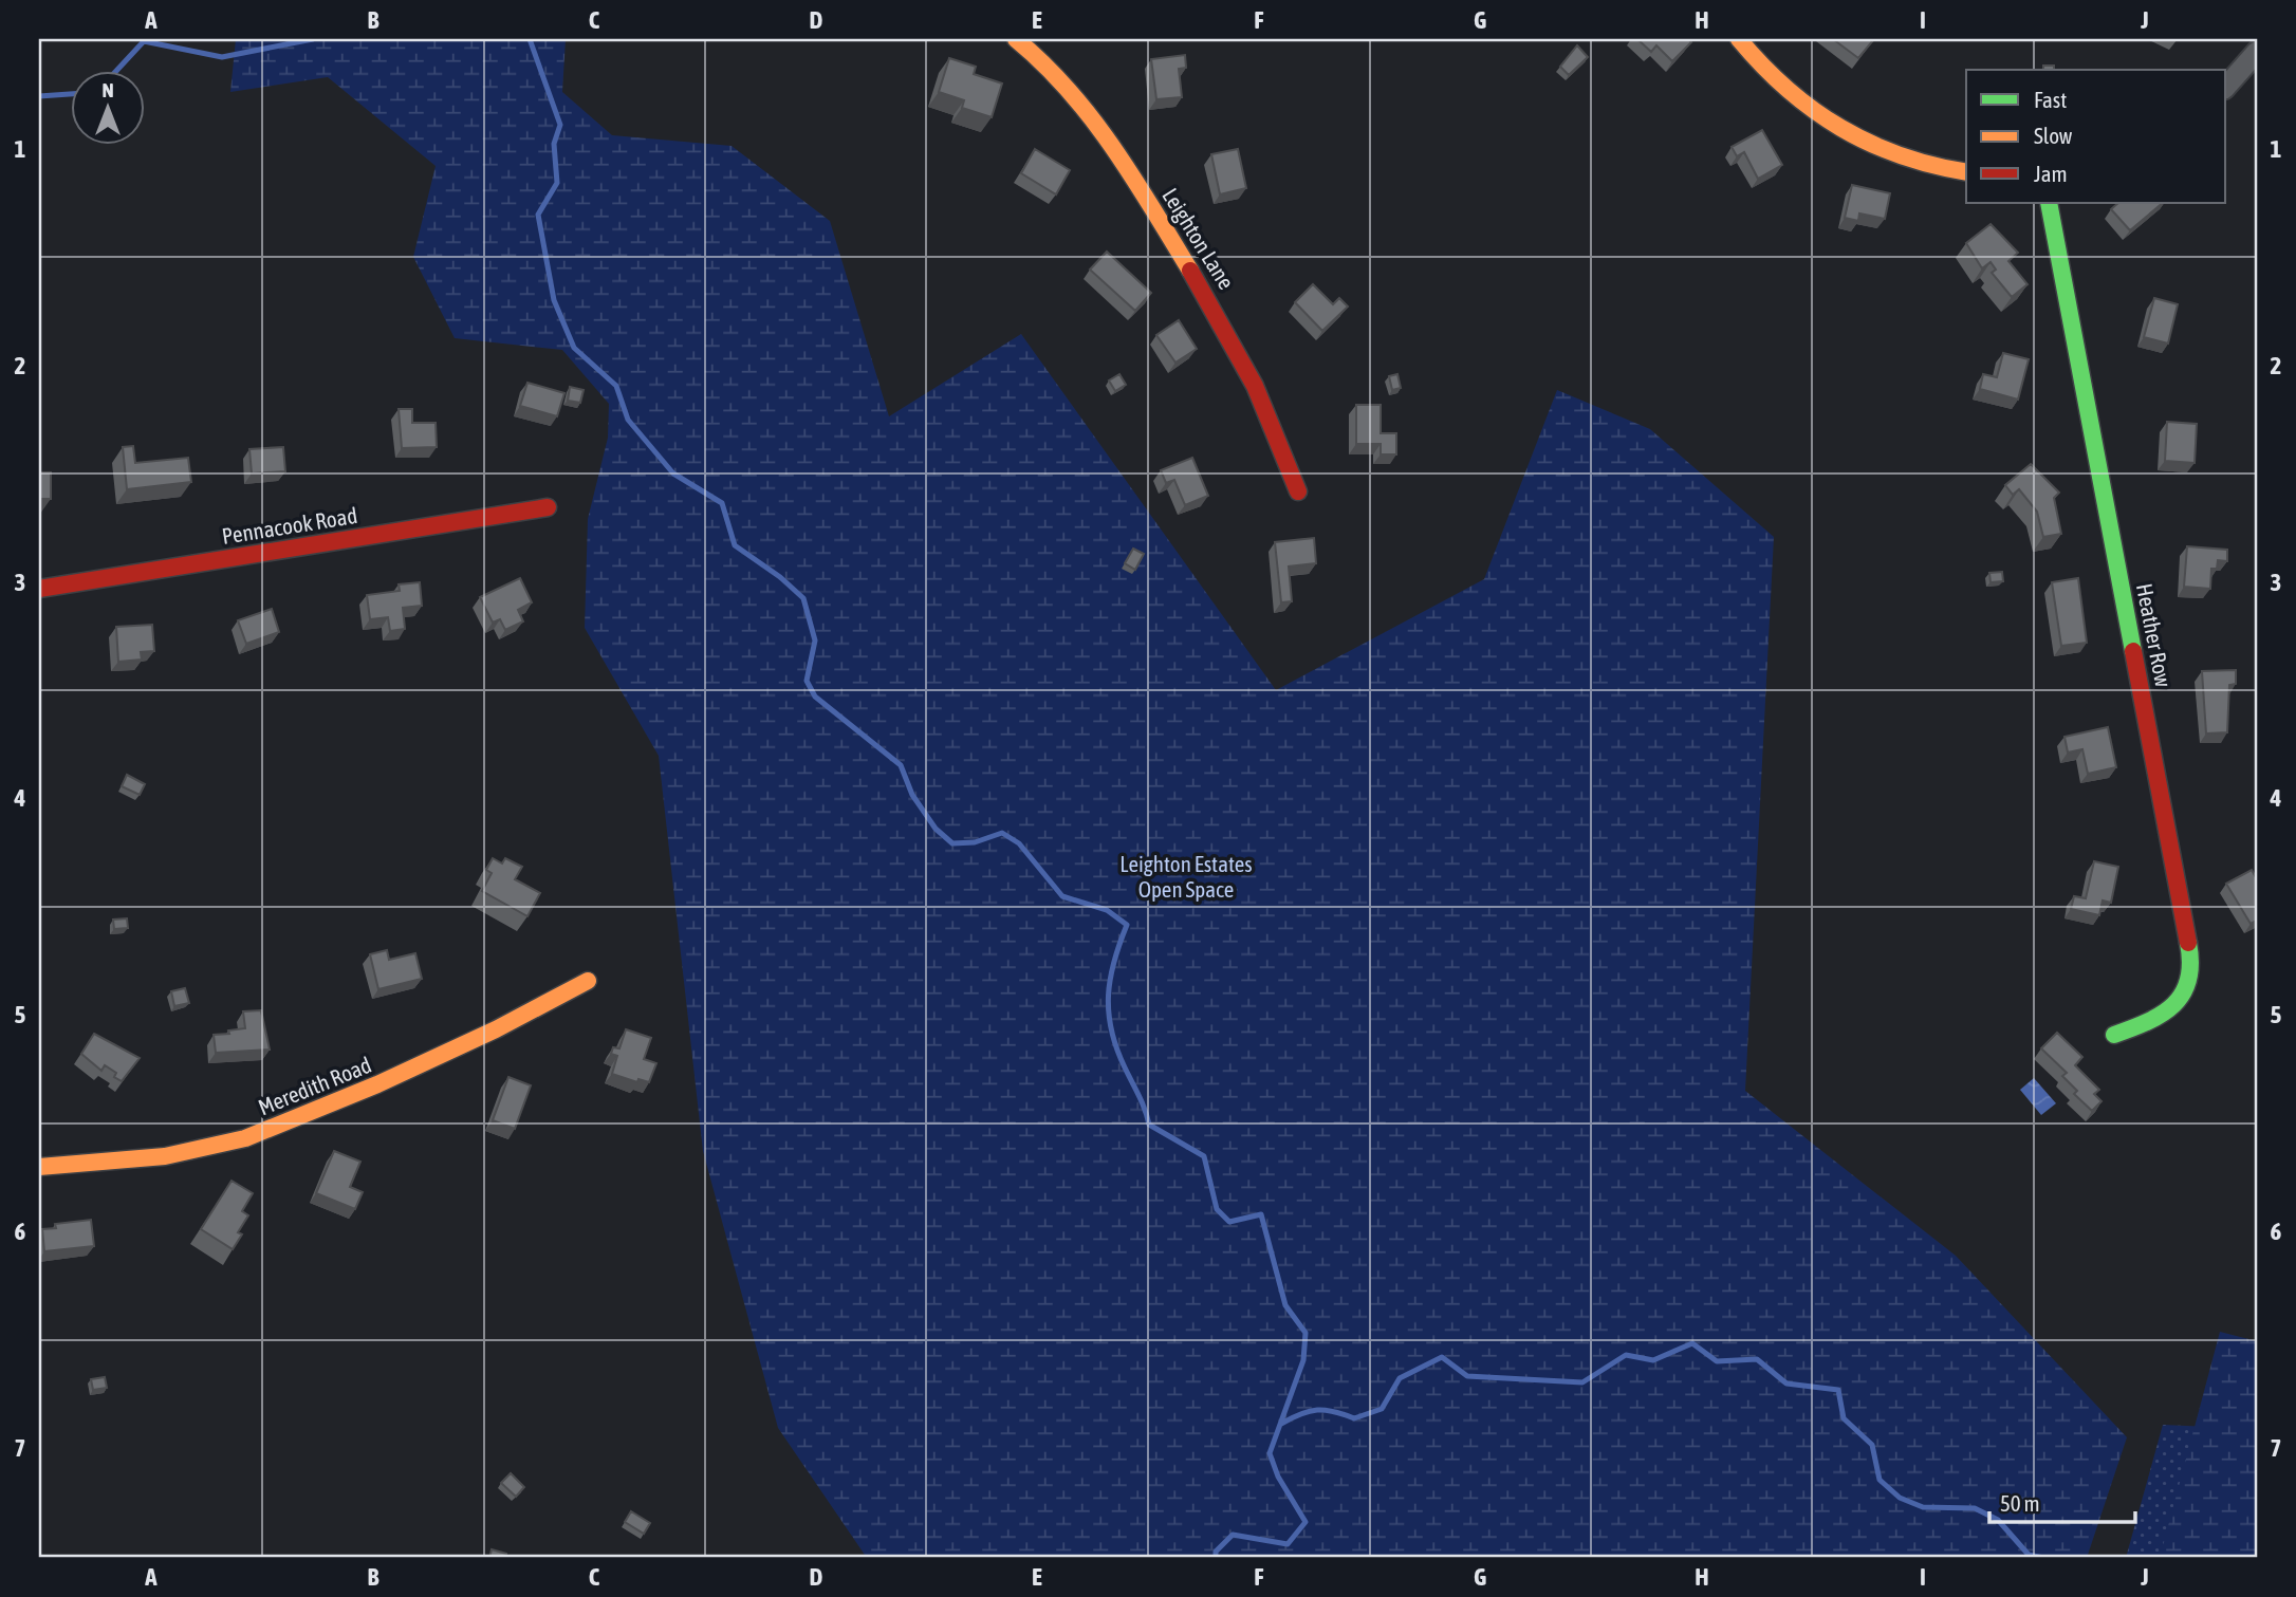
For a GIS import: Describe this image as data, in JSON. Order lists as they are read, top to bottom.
{
  "streets": {
    "street": [
      "Leighton Lane",
      "Pennacook Road",
      "Heather Row",
      "Meredith Road"
    ]
  },
  "parks": ["Leighton Estates Open Space"],
  "legend": ["Fast", "Slow", "Jam"],
  "scale_bar": "50 m",
  "north": "top",
  "grid": {
    "columns": [
      "A",
      "B",
      "C",
      "D",
      "E",
      "F",
      "G",
      "H",
      "I",
      "J"
    ],
    "rows": [
      "1",
      "2",
      "3",
      "4",
      "5",
      "6",
      "7"
    ]
  }
}
